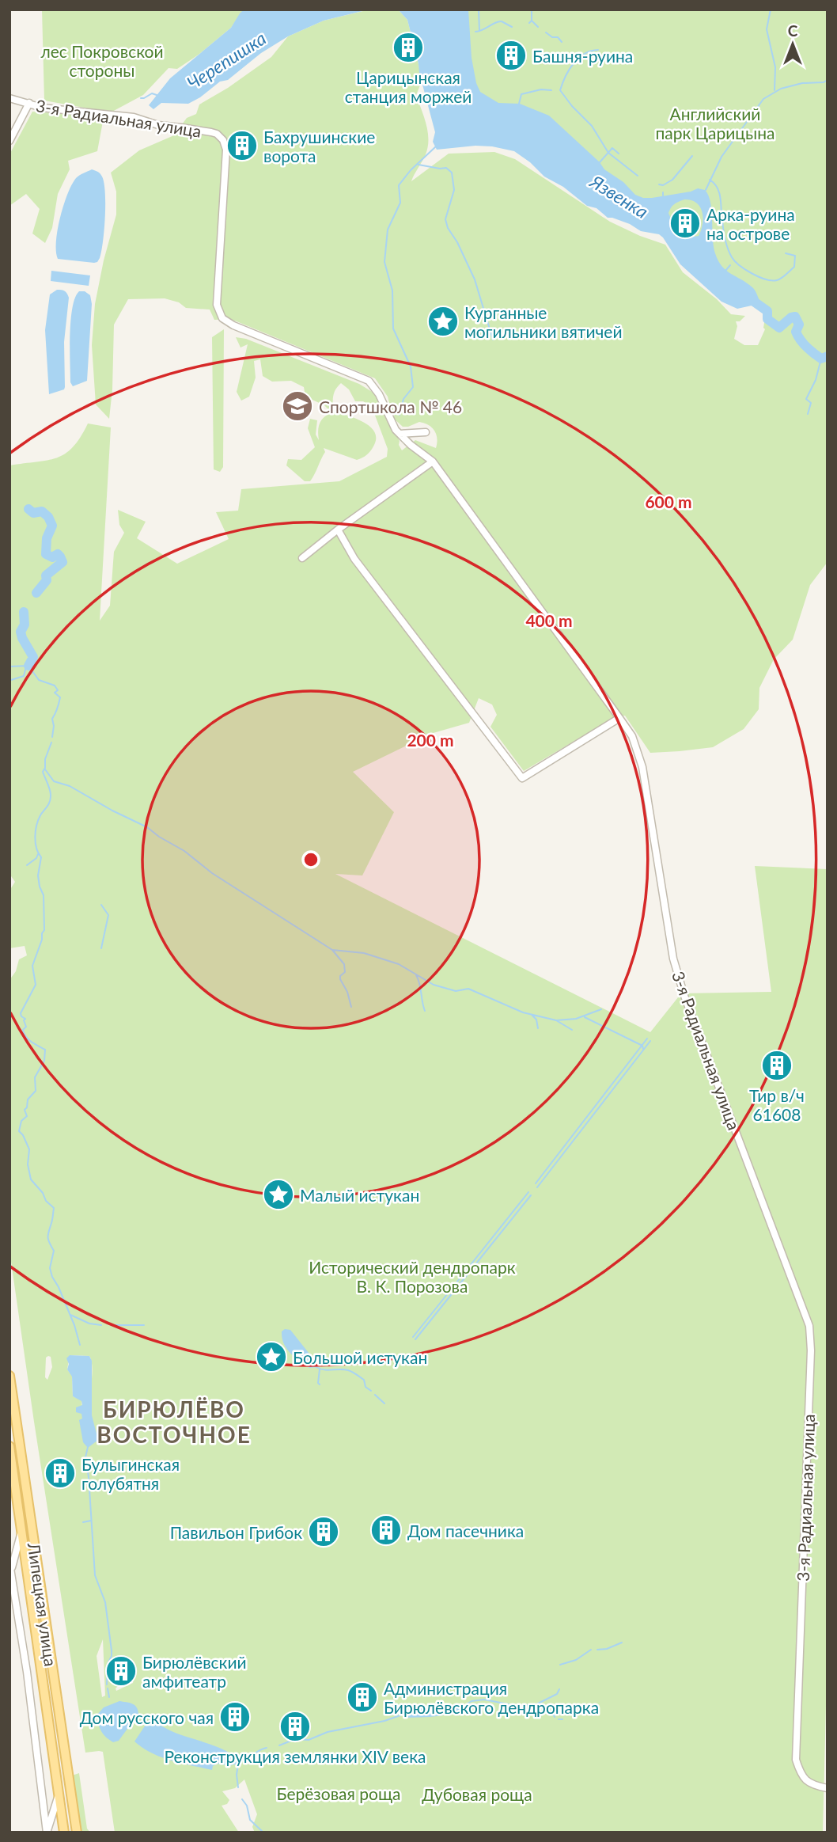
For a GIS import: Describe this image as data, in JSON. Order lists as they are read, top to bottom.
{
  "streets": {
    "main road": ["Липецкая улица"],
    "street": ["3-я Радиальная улица"]
  },
  "districts": ["БИРЮЛЁВО ВОСТОЧНОЕ"],
  "water": ["Черепишка", "Язвенка"],
  "parks": [
    "лес Покровской стороны",
    "Английский парк Царицына",
    "Исторический дендропарк В. К. Порозова",
    "Берёзовая роща",
    "Дубовая роща"
  ],
  "places": {
    "building": [
      "Царицынская станция моржей",
      "Башня-руина",
      "Бахрушинские ворота",
      "Арка-руина на острове",
      "Тир в/ч 61608",
      "Булыгинская голубятня",
      "Дом пасечника",
      "Павильон Грибок",
      "Бирюлёвский амфитеатр",
      "Администрация Бирюлёвского дендропарка",
      "Дом русского чая",
      "Реконструкция землянки XIV века"
    ],
    "place": ["Курганные могильники вятичей", "Малый истукан", "Большой истукан"],
    "school or university": ["Спортшкола № 46"]
  },
  "north": "top",
  "rings": ["600 m", "400 m", "200 m"]
}
